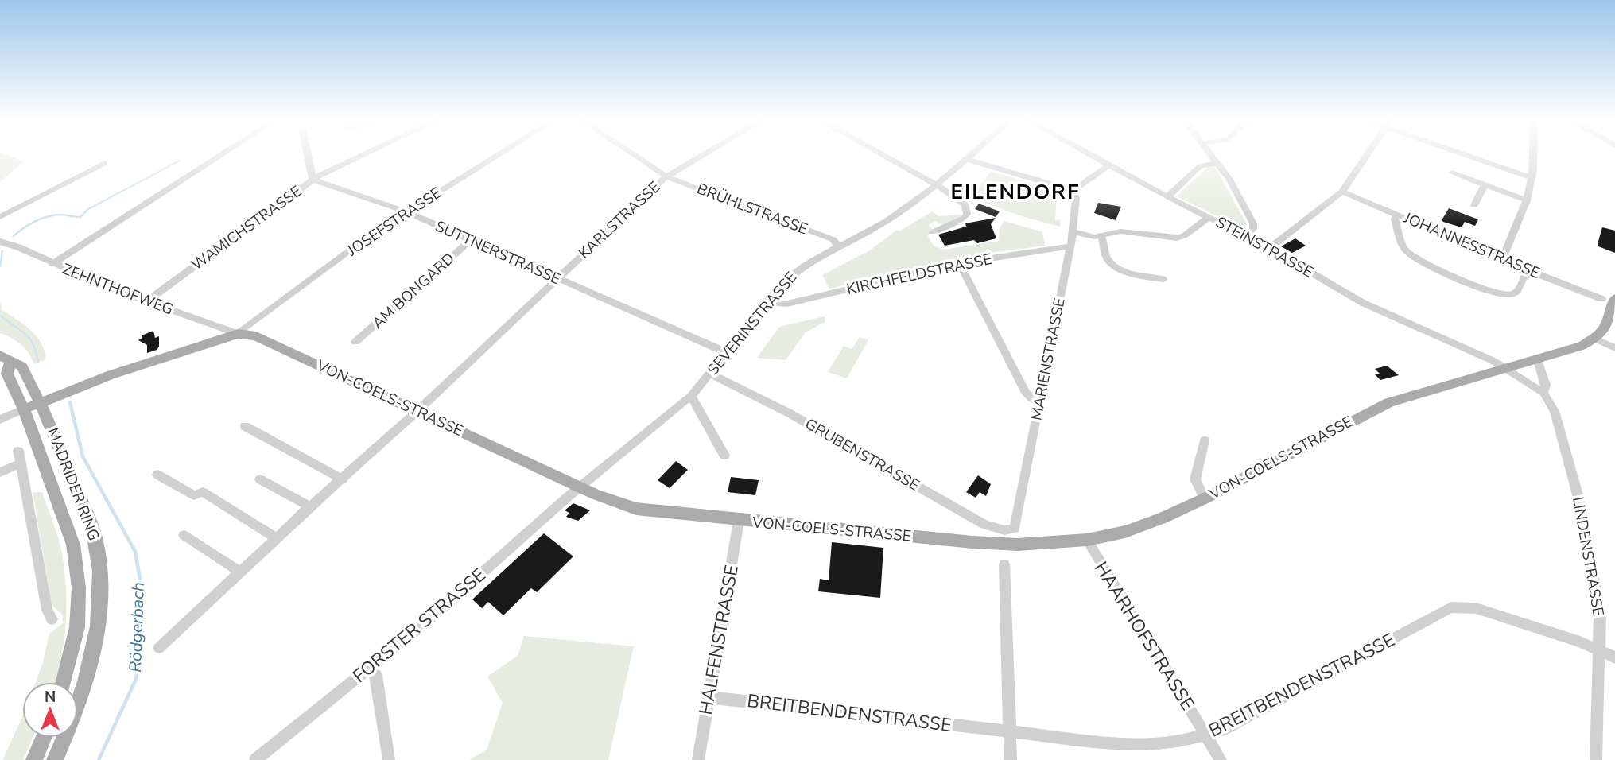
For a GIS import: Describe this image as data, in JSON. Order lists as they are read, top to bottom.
{
  "streets": {
    "main road": ["VON-COELS-STRASSE", "MADRIDER RING"],
    "street": [
      "BRÜHLSTRASSE",
      "KARLSTRASSE",
      "JOSEFSTRASSE",
      "WAMICHSTRASSE",
      "JOHANNESSTRASSE",
      "STEINSTRASSE",
      "SUTTNERSTRASSE",
      "KIRCHFELDSTRASSE",
      "ZEHNTHOFWEG",
      "AM BONGARD",
      "SEVERINSTRASSE",
      "MARIENSTRASSE",
      "GRUBENSTRASSE",
      "LINDENSTRASSE",
      "FORSTER STRASSE",
      "HAARHOFSTRASSE",
      "HALFENSTRASSE",
      "BREITBENDENSTRASSE"
    ]
  },
  "crossings": [
    ["BRÜHLSTRASSE", "KARLSTRASSE"],
    ["BRÜHLSTRASSE", "SEVERINSTRASSE"],
    ["KARLSTRASSE", "SUTTNERSTRASSE"],
    ["KARLSTRASSE", "VON-COELS-STRASSE"],
    ["JOSEFSTRASSE", "SUTTNERSTRASSE"],
    ["JOSEFSTRASSE", "ZEHNTHOFWEG"],
    ["JOSEFSTRASSE", "VON-COELS-STRASSE"],
    ["WAMICHSTRASSE", "SUTTNERSTRASSE"],
    ["WAMICHSTRASSE", "ZEHNTHOFWEG"],
    ["STEINSTRASSE", "VON-COELS-STRASSE"],
    ["STEINSTRASSE", "LINDENSTRASSE"],
    ["SUTTNERSTRASSE", "AM BONGARD"],
    ["SUTTNERSTRASSE", "SEVERINSTRASSE"],
    ["KIRCHFELDSTRASSE", "SEVERINSTRASSE"],
    ["KIRCHFELDSTRASSE", "MARIENSTRASSE"],
    ["ZEHNTHOFWEG", "VON-COELS-STRASSE"],
    ["SEVERINSTRASSE", "VON-COELS-STRASSE"],
    ["SEVERINSTRASSE", "GRUBENSTRASSE"],
    ["SEVERINSTRASSE", "FORSTER STRASSE"],
    ["MARIENSTRASSE", "GRUBENSTRASSE"],
    ["VON-COELS-STRASSE", "LINDENSTRASSE"],
    ["VON-COELS-STRASSE", "FORSTER STRASSE"],
    ["VON-COELS-STRASSE", "HAARHOFSTRASSE"],
    ["VON-COELS-STRASSE", "HALFENSTRASSE"],
    ["LINDENSTRASSE", "BREITBENDENSTRASSE"],
    ["HAARHOFSTRASSE", "BREITBENDENSTRASSE"],
    ["HALFENSTRASSE", "BREITBENDENSTRASSE"]
  ],
  "districts": ["EILENDORF"],
  "water": ["Rödgerbach"],
  "north": "top"
}
